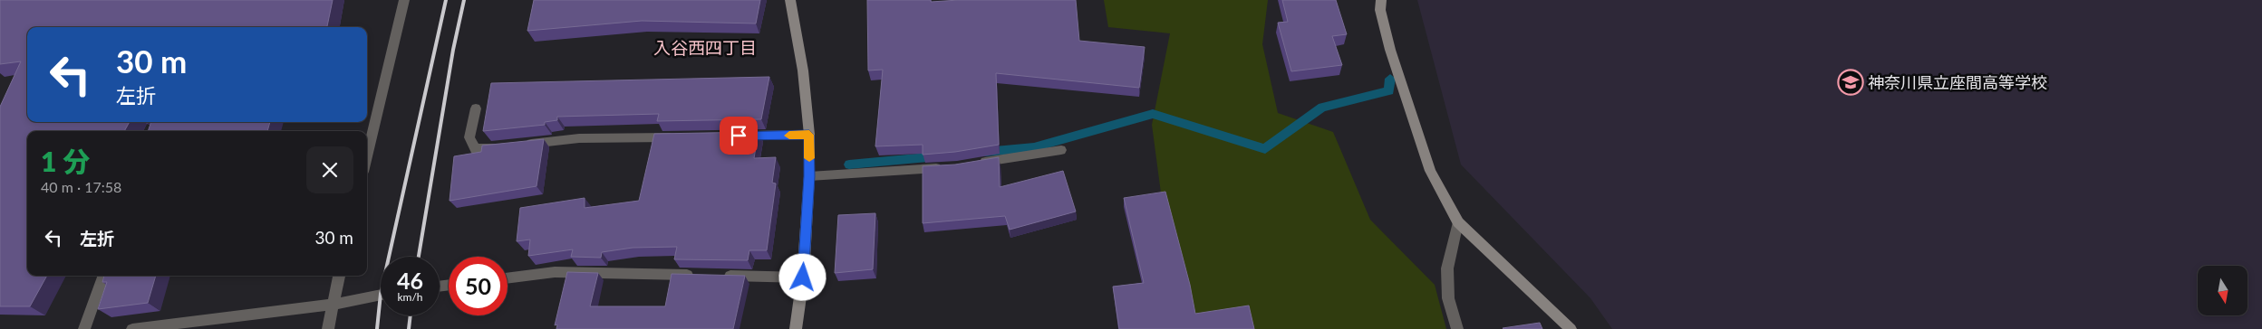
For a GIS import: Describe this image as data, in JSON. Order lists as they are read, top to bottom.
{
  "districts": ["入谷西四丁目"],
  "places": {
    "school or university": ["神奈川県立座間高等学校"]
  },
  "north": "bottom",
  "page": {
    "turn": ["30 m", "左折"],
    "heading": ["1 分", "40 m · 17:58"],
    "list": [
      {
        "name": "左折",
        "value": "30 m"
      }
    ],
    "speed": "46 km/h",
    "limit": "50"
  }
}
